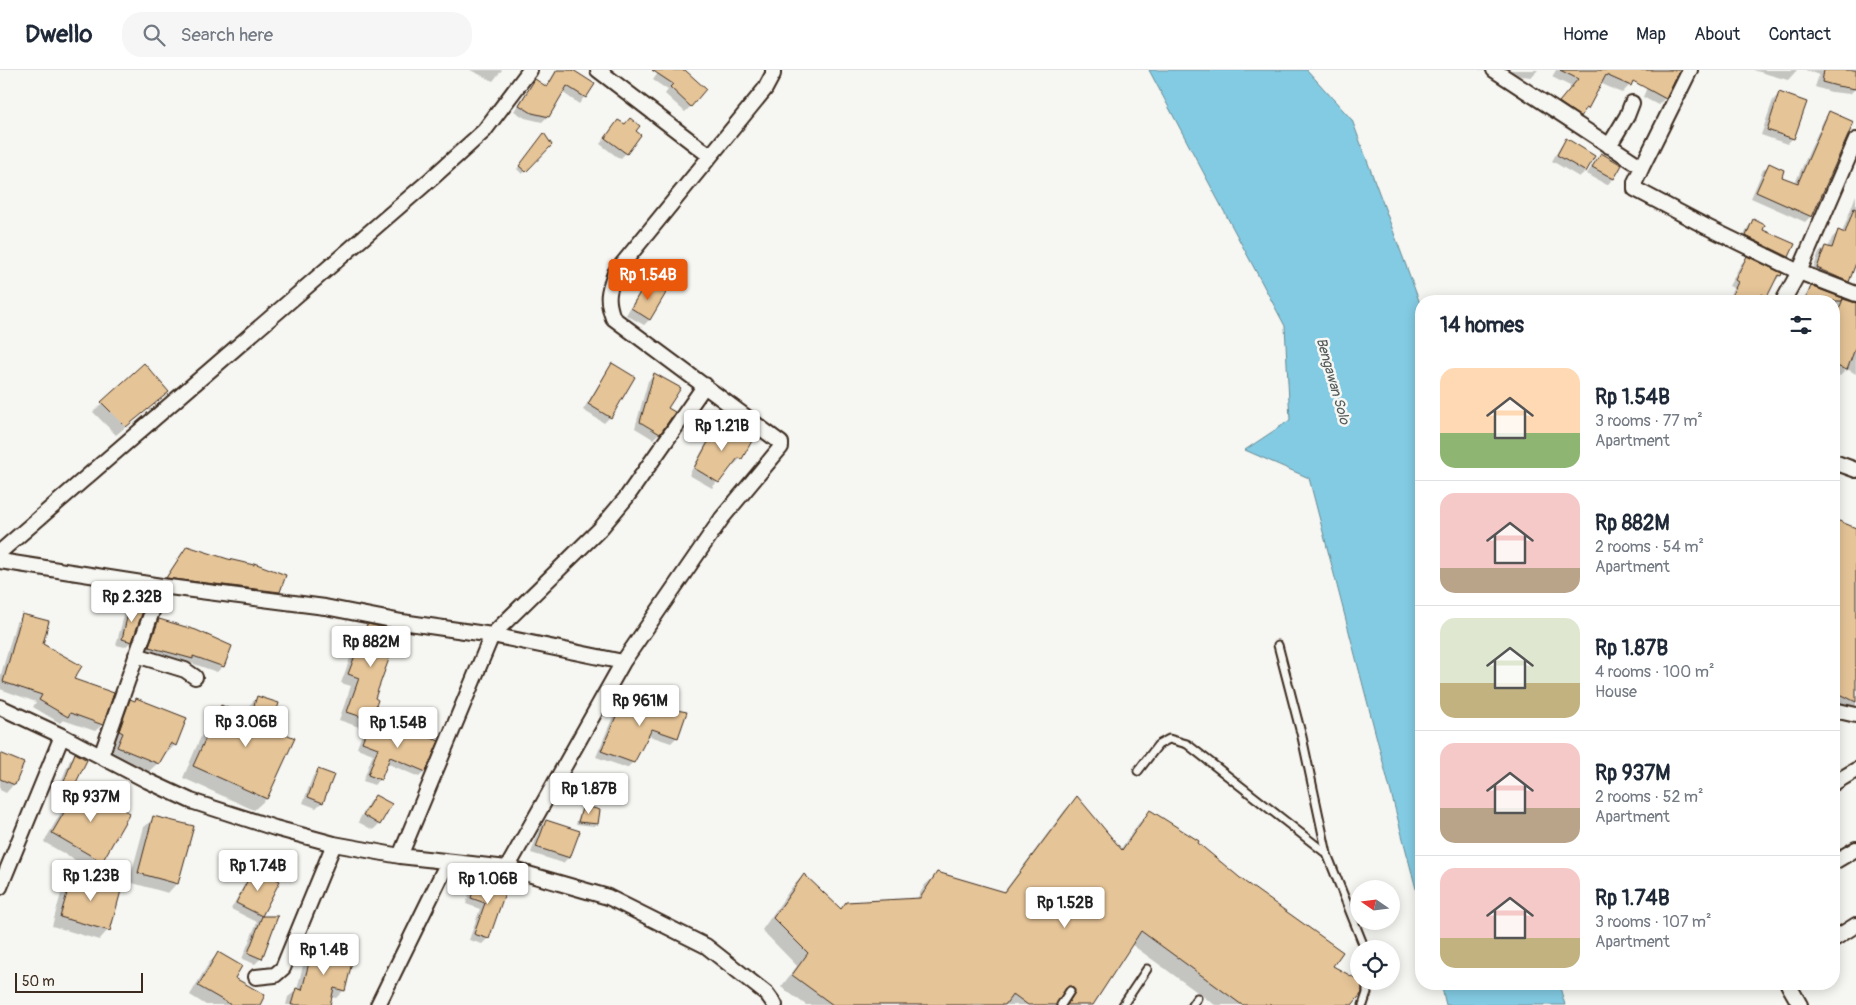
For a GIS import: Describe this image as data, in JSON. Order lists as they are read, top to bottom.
{
  "water": ["Bengawan Solo"],
  "scale_bar": "50 m",
  "north": "left",
  "page": {
    "header": "Dwello",
    "search": "Search here",
    "nav": [
      "Home",
      "Map",
      "About",
      "Contact"
    ],
    "price": [
      "Rp 1.54B",
      "Rp 1.21B",
      "Rp 2.32B",
      "Rp 882M",
      "Rp 961M",
      "Rp 3.06B",
      "Rp 1.54B",
      "Rp 1.87B",
      "Rp 937M",
      "Rp 1.74B",
      "Rp 1.23B",
      "Rp 1.06B",
      "Rp 1.52B",
      "Rp 1.4B"
    ],
    "heading": "14 homes",
    "list": [
      {
        "name": "Rp 1.54B",
        "note": "3 rooms · 77 m² · Apartment"
      },
      {
        "name": "Rp 882M",
        "note": "2 rooms · 54 m² · Apartment"
      },
      {
        "name": "Rp 1.87B",
        "note": "4 rooms · 100 m² · House"
      },
      {
        "name": "Rp 937M",
        "note": "2 rooms · 52 m² · Apartment"
      },
      {
        "name": "Rp 1.74B",
        "note": "3 rooms · 107 m² · Apartment"
      }
    ],
    "scale": "50 m"
  }
}
